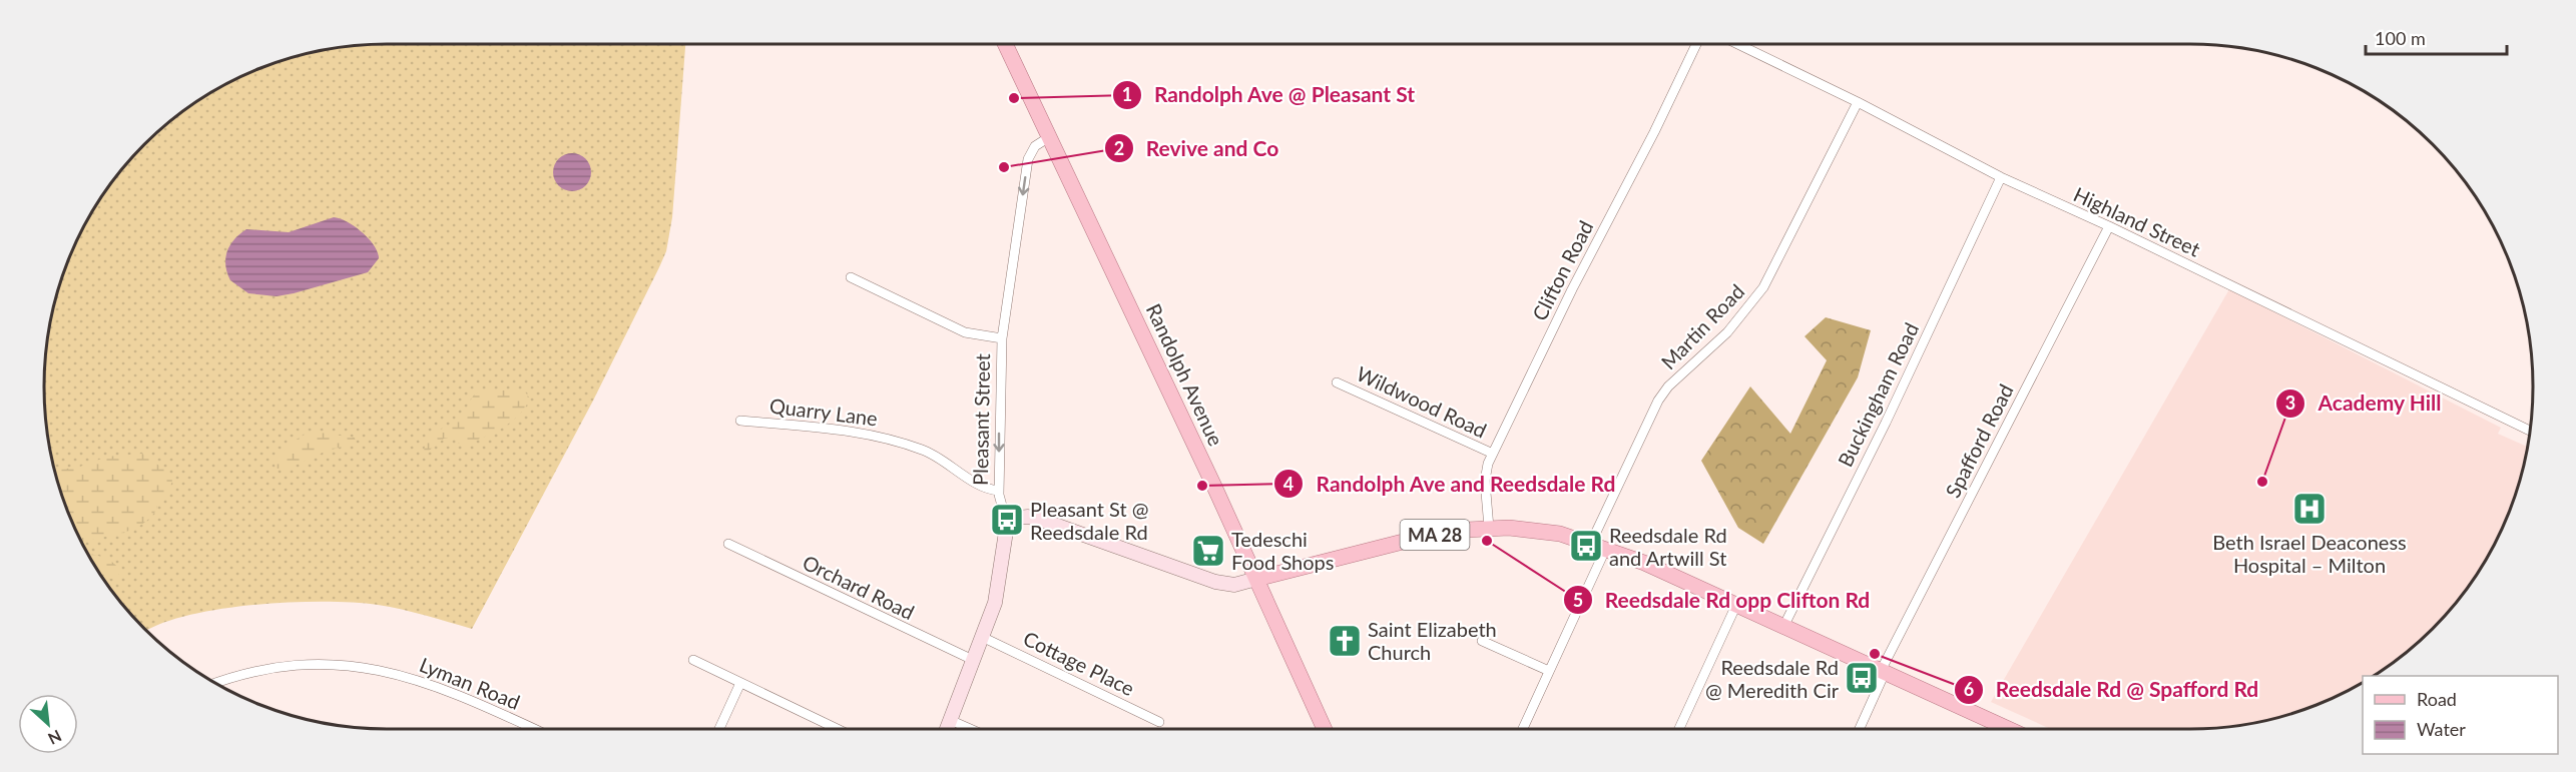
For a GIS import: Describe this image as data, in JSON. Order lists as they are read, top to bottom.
{
  "streets": {
    "main road": ["Randolph Avenue", "MA 28"],
    "street": [
      "Highland Street",
      "Clifton Road",
      "Martin Road",
      "Buckingham Road",
      "Wildwood Road",
      "Quarry Lane",
      "Pleasant Street",
      "Spafford Road",
      "Orchard Road",
      "Cottage Place",
      "Lyman Road"
    ]
  },
  "crossings": [
    ["Highland Street", "Martin Road"],
    ["Highland Street", "Buckingham Road"],
    ["Highland Street", "Spafford Road"],
    ["Clifton Road", "Wildwood Road"],
    ["Clifton Road", "MA 28"],
    ["Martin Road", "MA 28"],
    ["Randolph Avenue", "Pleasant Street"],
    ["Randolph Avenue", "MA 28"],
    ["Buckingham Road", "MA 28"],
    ["Quarry Lane", "Pleasant Street"],
    ["Spafford Road", "MA 28"]
  ],
  "one_way": ["Pleasant Street"],
  "places": {
    "other": [
      "Randolph Ave @ Pleasant St",
      "Revive and Co",
      "Academy Hill",
      "Randolph Ave and Reedsdale Rd",
      "Reedsdale Rd opp Clifton Rd",
      "Reedsdale Rd @ Spafford Rd"
    ],
    "hospital": ["Beth Israel Deaconess Hospital – Milton"],
    "bus stop": ["Pleasant St @ Reedsdale Rd", "Reedsdale Rd and Artwill St", "Reedsdale Rd @ Meredith Cir"],
    "supermarket": ["Tedeschi Food Shops"],
    "church": ["Saint Elizabeth Church"]
  },
  "legend": ["Road", "Water"],
  "scale_bar": "100 m",
  "north": "bottom right"
}
